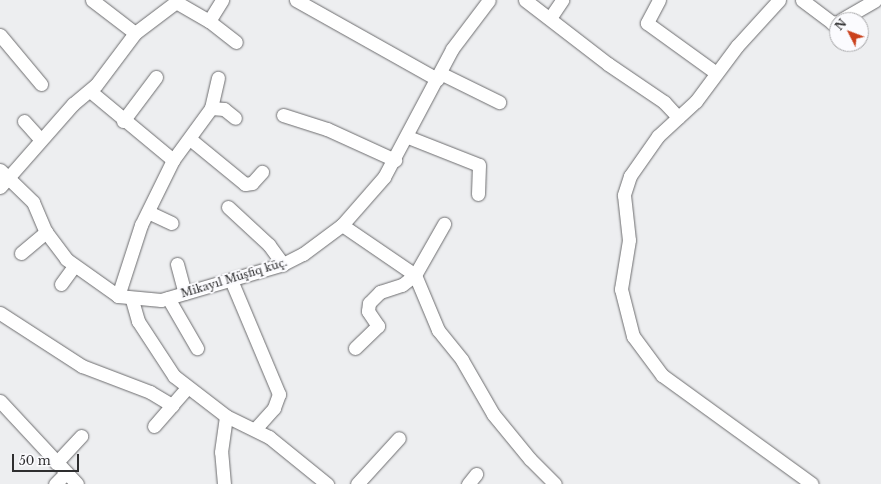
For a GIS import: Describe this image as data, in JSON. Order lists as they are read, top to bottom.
{
  "streets": {
    "street": ["Mikayıl Müşfiq küç."]
  },
  "scale_bar": "50 m",
  "north": "top left"
}
